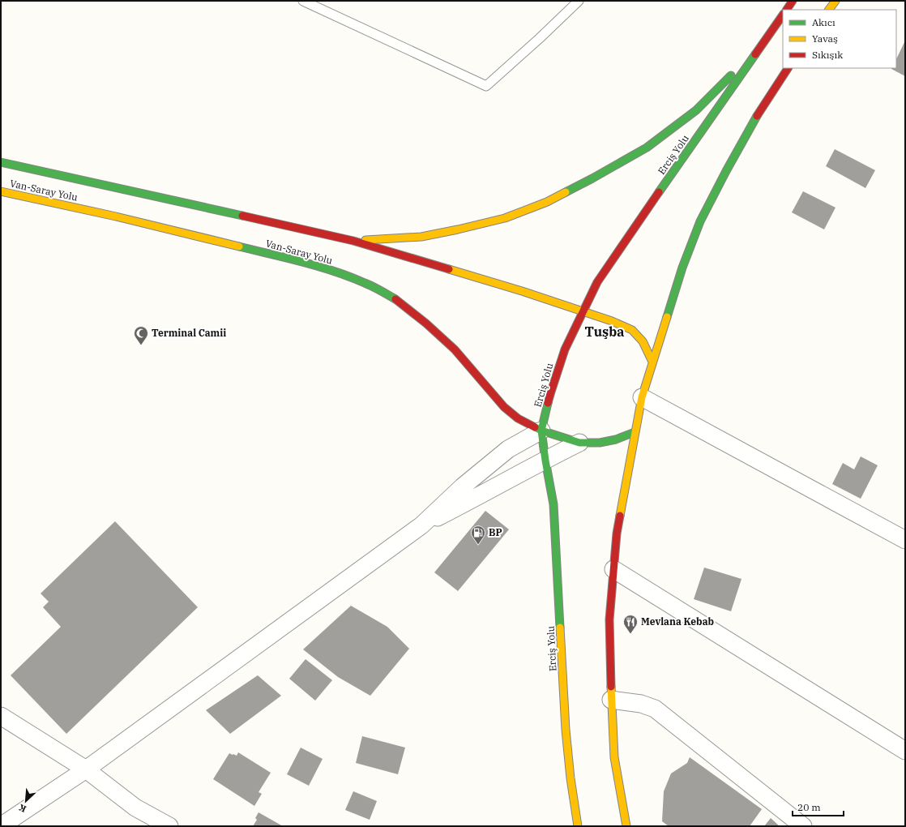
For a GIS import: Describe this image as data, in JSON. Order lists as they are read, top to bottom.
{
  "streets": {
    "highway": ["Erciş Yolu", "Van-Saray Yolu"]
  },
  "crossings": [
    ["Erciş Yolu", "Van-Saray Yolu"]
  ],
  "districts": ["Tuşba"],
  "places": {
    "mosque": ["Terminal Camii"],
    "fuel station": ["BP"],
    "restaurant": ["Mevlana Kebab"]
  },
  "legend": ["Akıcı", "Yavaş", "Sıkışık"],
  "scale_bar": "20 m",
  "north": "bottom left"
}
